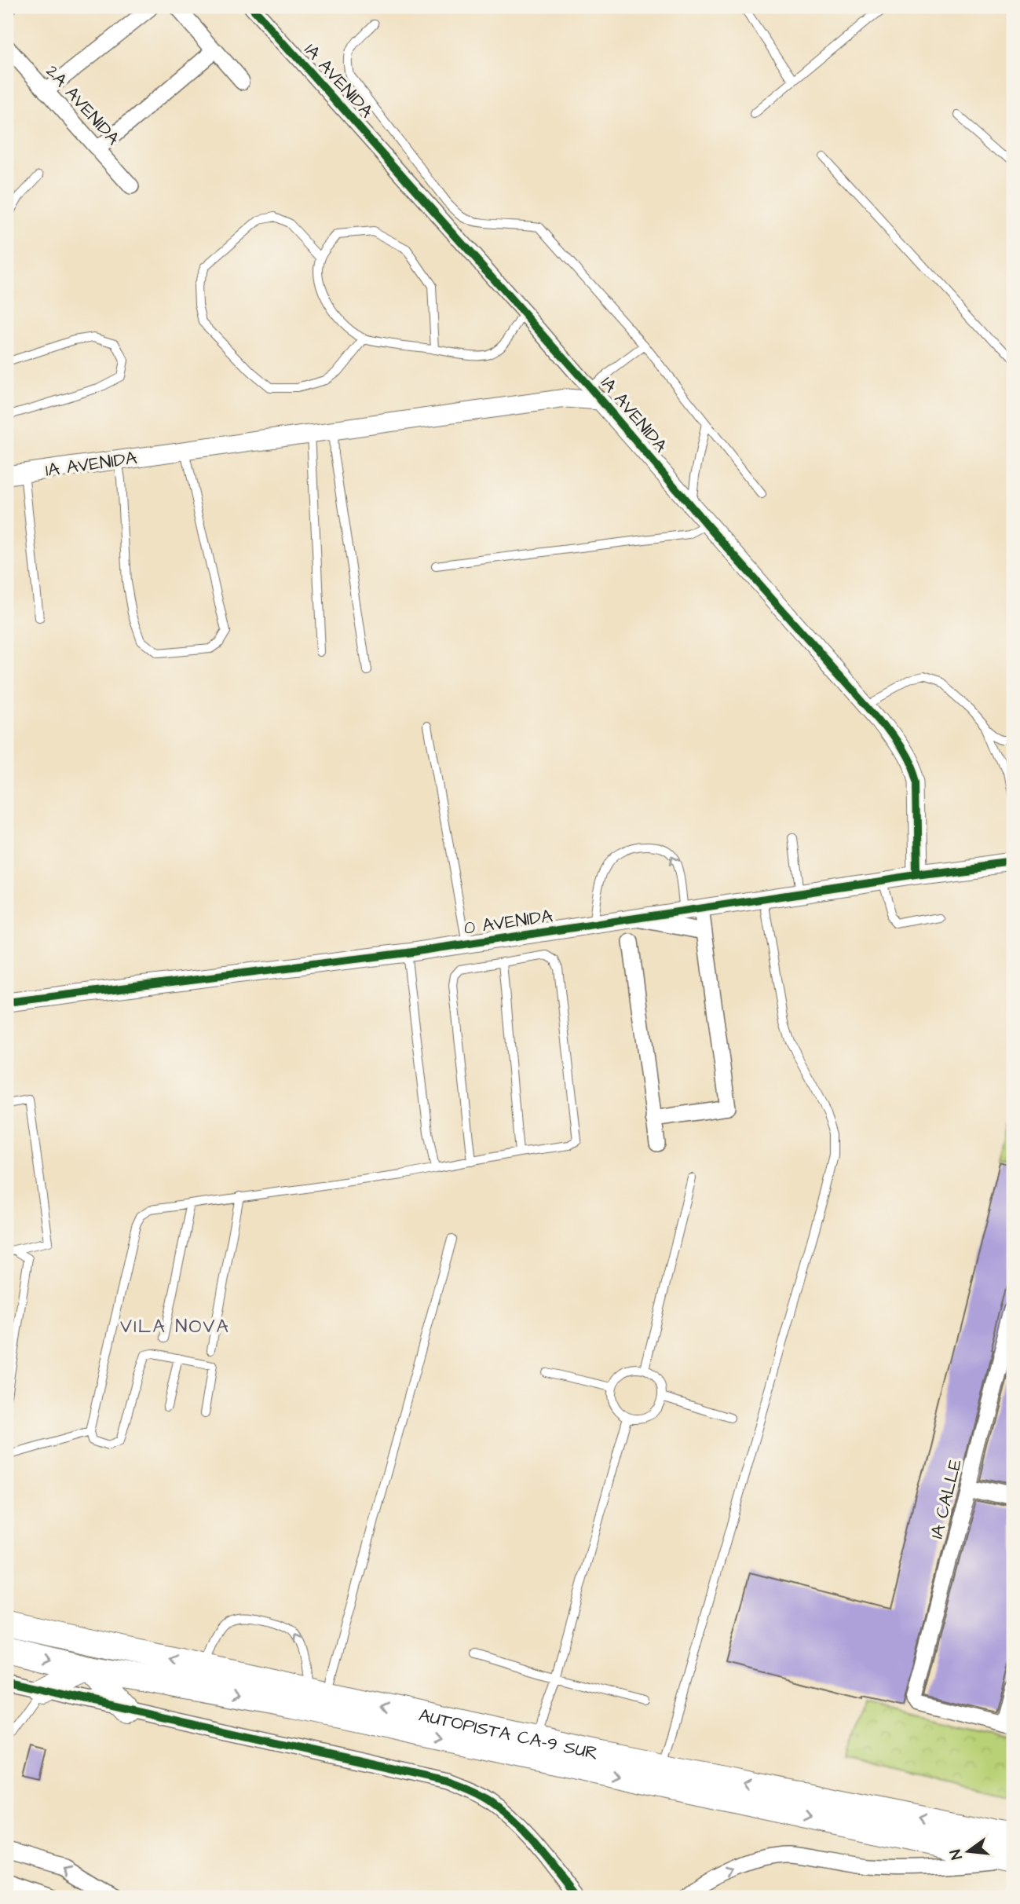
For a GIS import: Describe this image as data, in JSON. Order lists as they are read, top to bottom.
{
  "streets": {
    "highway": ["AUTOPISTA CA-9 SUR"],
    "street": [
      "1A AVENIDA",
      "2A AVENIDA",
      "0 AVENIDA",
      "1A CALLE"
    ]
  },
  "crossings": [
    ["1A AVENIDA", "0 AVENIDA"]
  ],
  "districts": ["VILA NOVA"],
  "north": "left"
}
